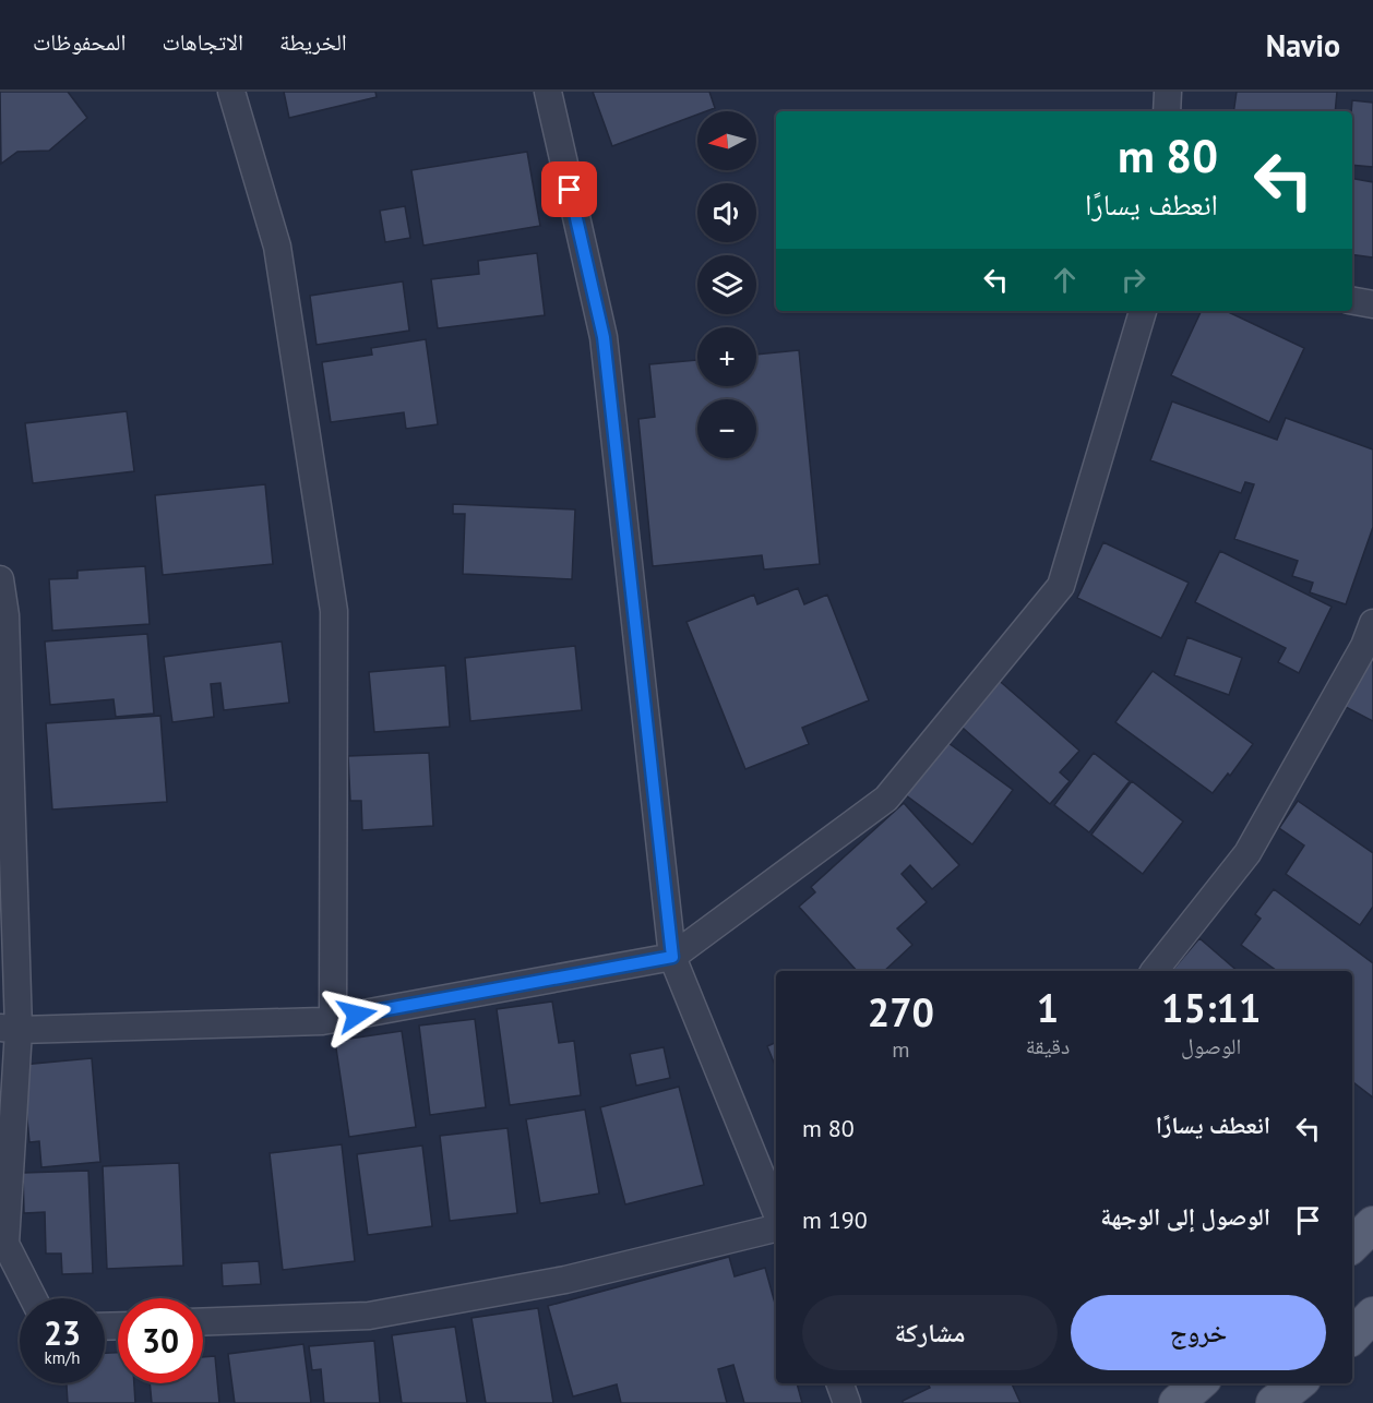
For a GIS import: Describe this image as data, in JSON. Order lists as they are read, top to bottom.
{
  "north": "left",
  "page": {
    "header": "Navio",
    "nav": ["الخريطة", "الاتجاهات", "المحفوظات"],
    "map_buttons": ["+", "−"],
    "turn": ["80 m", "انعطف يسارًا"],
    "eta": [
      "15:11",
      "الوصول",
      "1",
      "دقيقة",
      "270",
      "m"
    ],
    "list": [
      {
        "name": "انعطف يسارًا",
        "value": "80 m"
      },
      {
        "name": "الوصول إلى الوجهة",
        "value": "190 m"
      }
    ],
    "buttons": ["خروج", "مشاركة"],
    "speed": "23 km/h",
    "limit": "30"
  }
}
